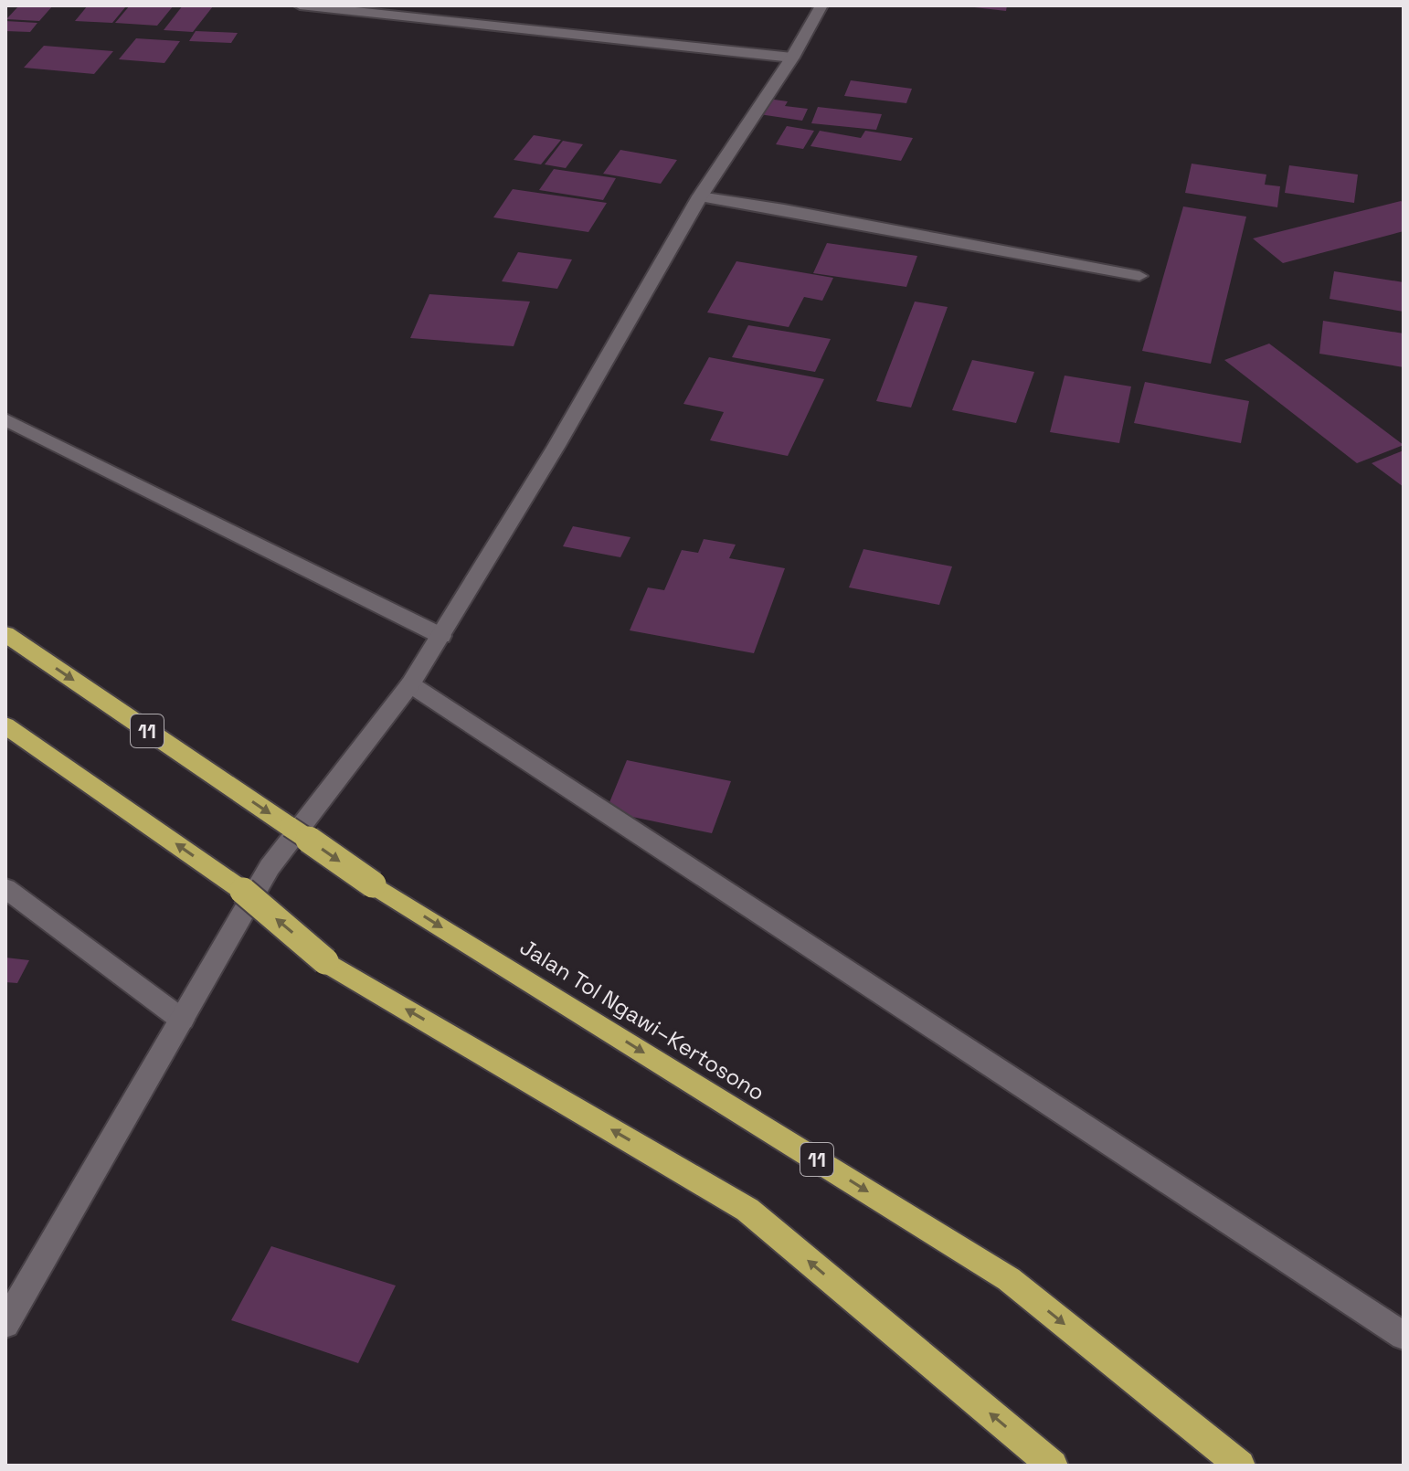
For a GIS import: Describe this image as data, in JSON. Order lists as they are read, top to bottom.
{
  "streets": {
    "highway": ["11", "Jalan Tol Ngawi–Kertosono"]
  }
}
